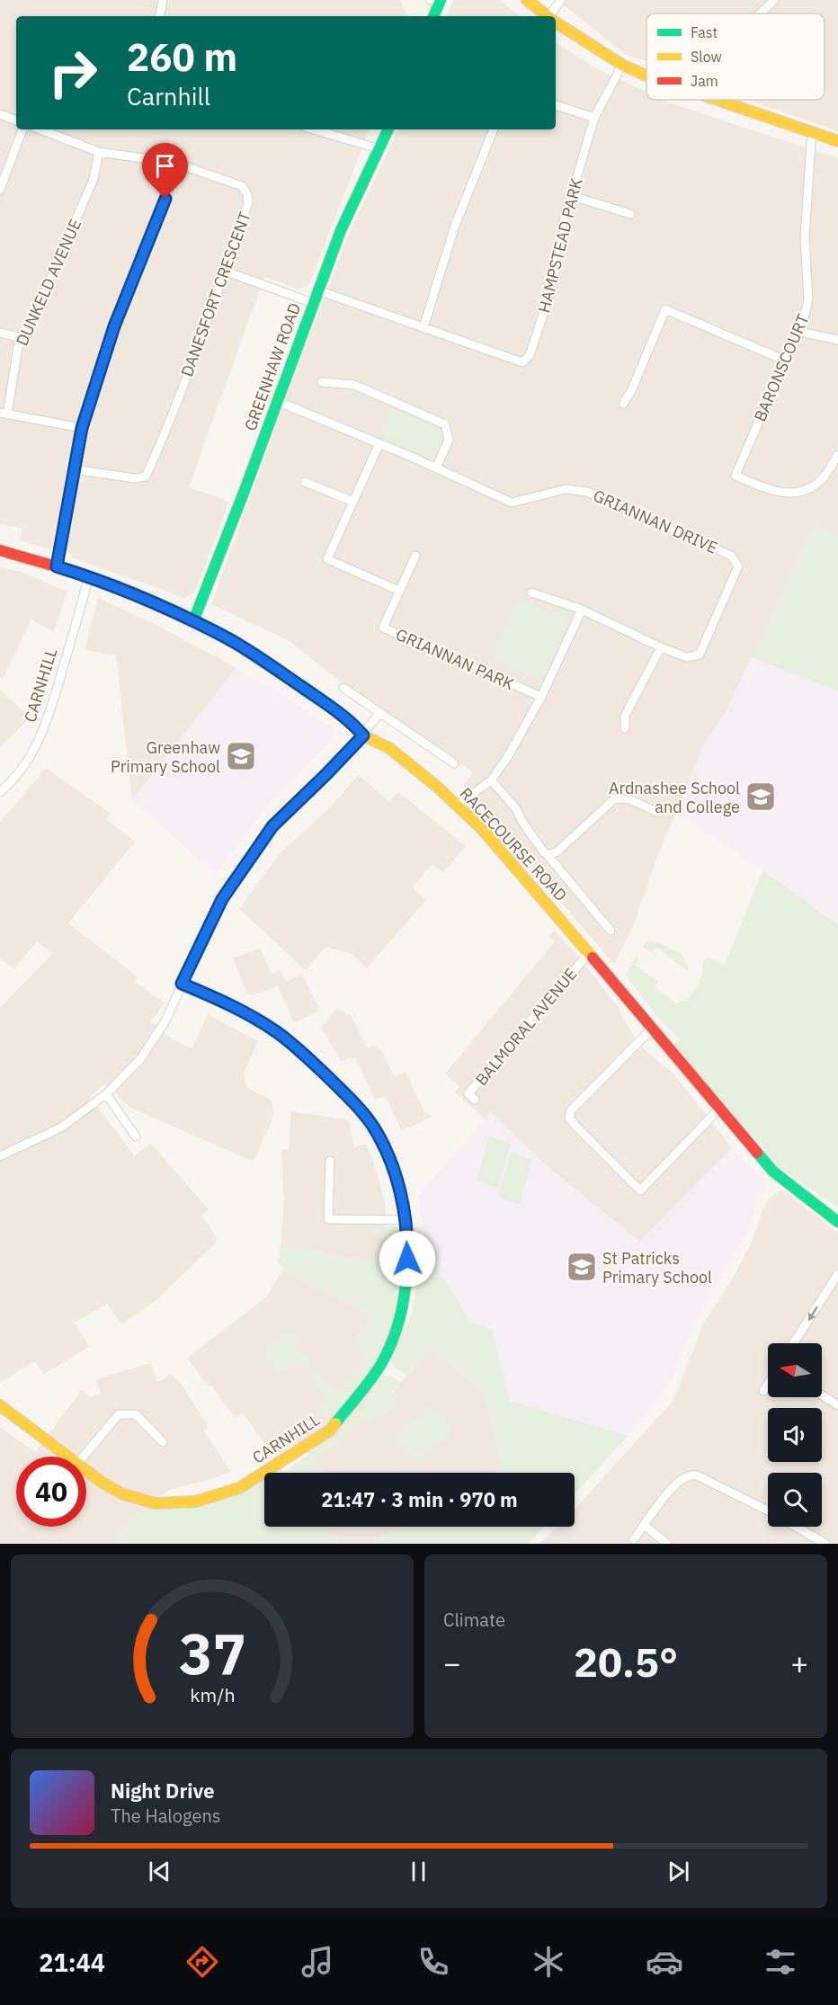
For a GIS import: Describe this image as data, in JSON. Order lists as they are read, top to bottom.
{
  "streets": {
    "main road": ["GREENHAW ROAD", "CARNHILL", "RACECOURSE ROAD"],
    "street": [
      "HAMPSTEAD PARK",
      "DUNKELD AVENUE",
      "DANESFORT CRESCENT",
      "BARONSCOURT",
      "GRIANNAN DRIVE",
      "GRIANNAN PARK",
      "BALMORAL AVENUE"
    ]
  },
  "crossings": [
    ["HAMPSTEAD PARK", "GREENHAW ROAD"],
    ["DUNKELD AVENUE", "DANESFORT CRESCENT"],
    ["GREENHAW ROAD", "GRIANNAN DRIVE"],
    ["GREENHAW ROAD", "RACECOURSE ROAD"],
    ["CARNHILL", "RACECOURSE ROAD"],
    ["RACECOURSE ROAD", "BALMORAL AVENUE"]
  ],
  "places": {
    "school or university": ["Greenhaw Primary School", "Ardnashee School and College", "St Patricks Primary School"]
  },
  "legend": ["Fast", "Slow", "Jam"],
  "north": "left",
  "page": {
    "turn": ["260 m", "Carnhill"],
    "limit": "40",
    "trip": "21:47 · 3 min · 970 m",
    "tile": "Climate",
    "heat": ["−", "20.5°", "+"],
    "song": ["Night Drive", "The Halogens"],
    "tabs": "21:44",
    "gauge": ["37", "km/h"]
  }
}
